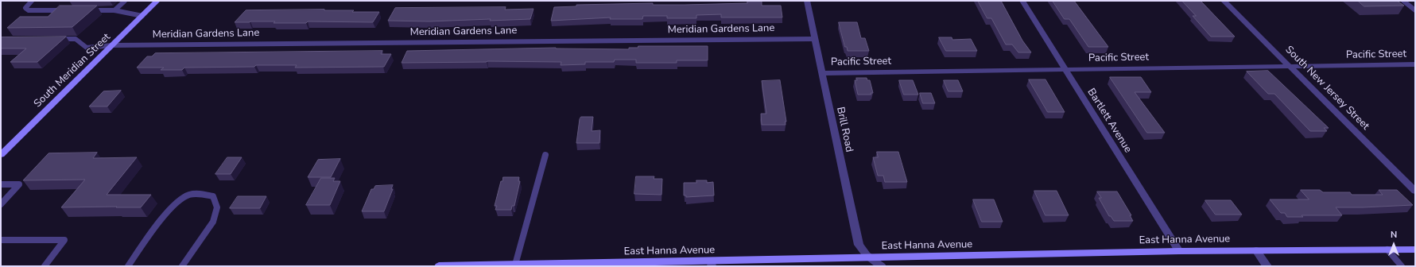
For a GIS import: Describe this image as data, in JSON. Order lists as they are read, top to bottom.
{
  "streets": {
    "main road": ["South Meridian Street", "East Hanna Avenue"],
    "street": [
      "Meridian Gardens Lane",
      "Pacific Street",
      "South New Jersey Street",
      "Bartlett Avenue",
      "Brill Road"
    ]
  },
  "crossings": [
    ["Meridian Gardens Lane", "South Meridian Street"],
    ["Meridian Gardens Lane", "Brill Road"],
    ["Pacific Street", "South New Jersey Street"],
    ["Pacific Street", "Bartlett Avenue"],
    ["Pacific Street", "Brill Road"],
    ["Bartlett Avenue", "East Hanna Avenue"],
    ["Brill Road", "East Hanna Avenue"]
  ],
  "north": "top"
}
